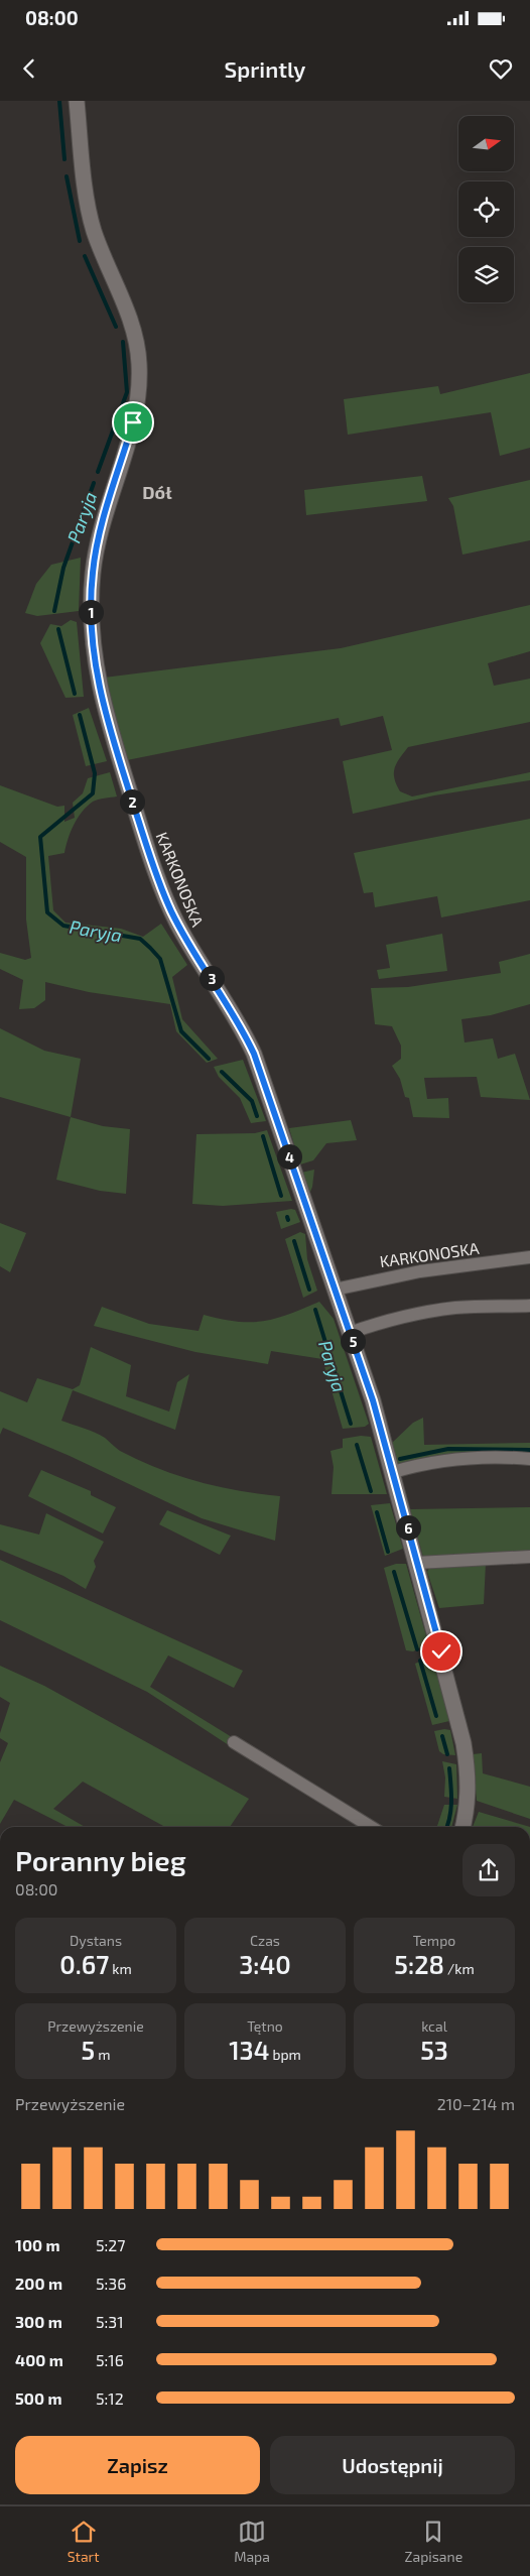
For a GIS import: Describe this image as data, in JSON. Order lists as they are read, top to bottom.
{
  "streets": {
    "street": ["KARKONOSKA"]
  },
  "districts": ["Dół"],
  "water": ["Paryja"],
  "north": "right",
  "page": {
    "status": "08:00",
    "header": "Sprintly",
    "pins": [
      "1",
      "2",
      "3",
      "4",
      "5",
      "6"
    ],
    "heading": ["Poranny bieg", "08:00"],
    "stats": [
      ["Dystans", "0.67 km"],
      ["Czas", "3:40"],
      ["Tempo", "5:28 /km"],
      ["Przewyższenie", "5 m"],
      ["Tętno", "134 bpm"],
      ["kcal", "53"]
    ],
    "chart": ["Przewyższenie", "210–214 m"],
    "list": [
      {
        "name": "100 m",
        "note": "5:27"
      },
      {
        "name": "200 m",
        "note": "5:36"
      },
      {
        "name": "300 m",
        "note": "5:31"
      },
      {
        "name": "400 m",
        "note": "5:16"
      },
      {
        "name": "500 m",
        "note": "5:12"
      }
    ],
    "buttons": ["Zapisz", "Udostępnij"],
    "tabs": ["Start", "Mapa", "Zapisane"]
  }
}
